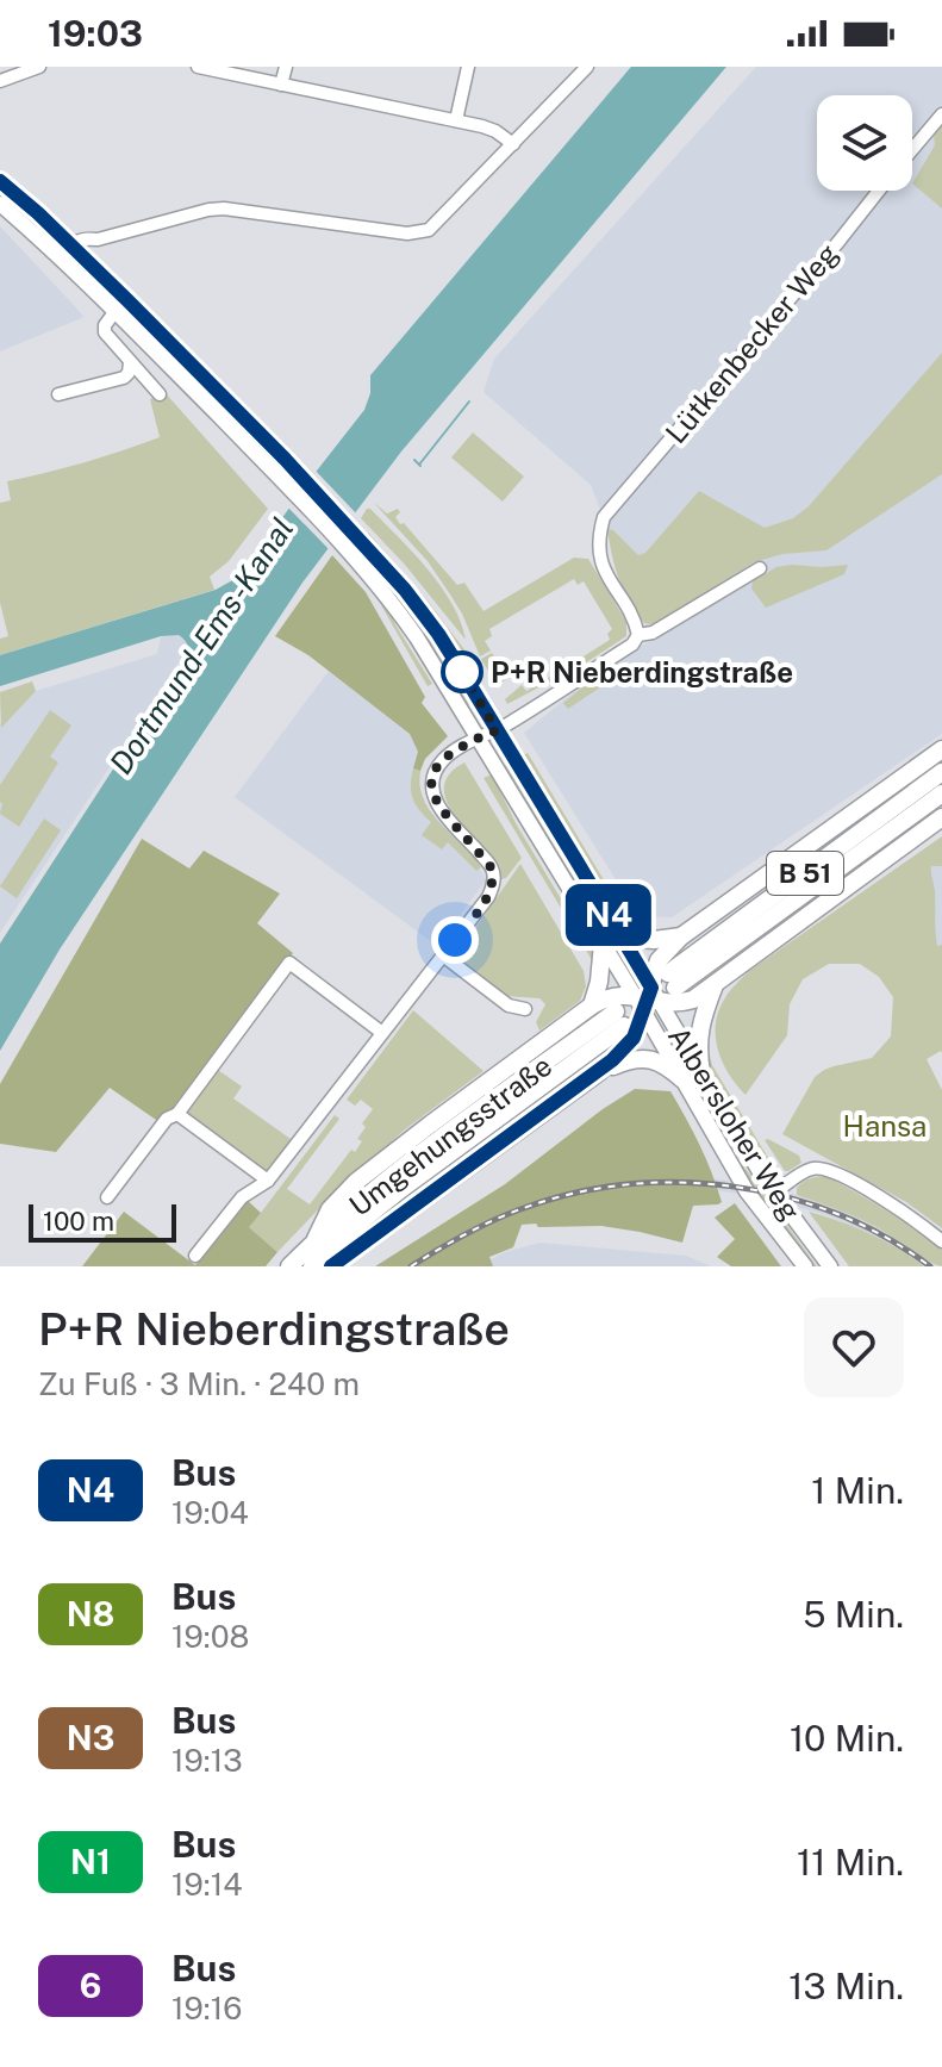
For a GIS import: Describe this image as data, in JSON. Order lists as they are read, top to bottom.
{
  "streets": {
    "highway": ["B 51", "Umgehungsstraße"],
    "main road": ["Albersloher Weg"],
    "street": ["Lütkenbecker Weg"]
  },
  "crossings": [
    ["B 51", "Albersloher Weg"],
    ["B 51", "Umgehungsstraße"]
  ],
  "water": ["Dortmund-Ems-Kanal"],
  "parks": ["Hansa"],
  "places": ["P+R Nieberdingstraße"],
  "lines": ["bus line N4"],
  "scale_bar": "100 m",
  "page": {
    "status": "19:03",
    "on_map": "N4",
    "scale": "100 m",
    "heading": ["P+R Nieberdingstraße", "Zu Fuß · 3 Min. · 240 m"],
    "list": [
      {
        "mark": "N4",
        "name": "Bus",
        "note": "19:04",
        "value": "1 Min."
      },
      {
        "mark": "N8",
        "name": "Bus",
        "note": "19:08",
        "value": "5 Min."
      },
      {
        "mark": "N3",
        "name": "Bus",
        "note": "19:13",
        "value": "10 Min."
      },
      {
        "mark": "N1",
        "name": "Bus",
        "note": "19:14",
        "value": "11 Min."
      },
      {
        "mark": "6",
        "name": "Bus",
        "note": "19:16",
        "value": "13 Min."
      }
    ]
  }
}
